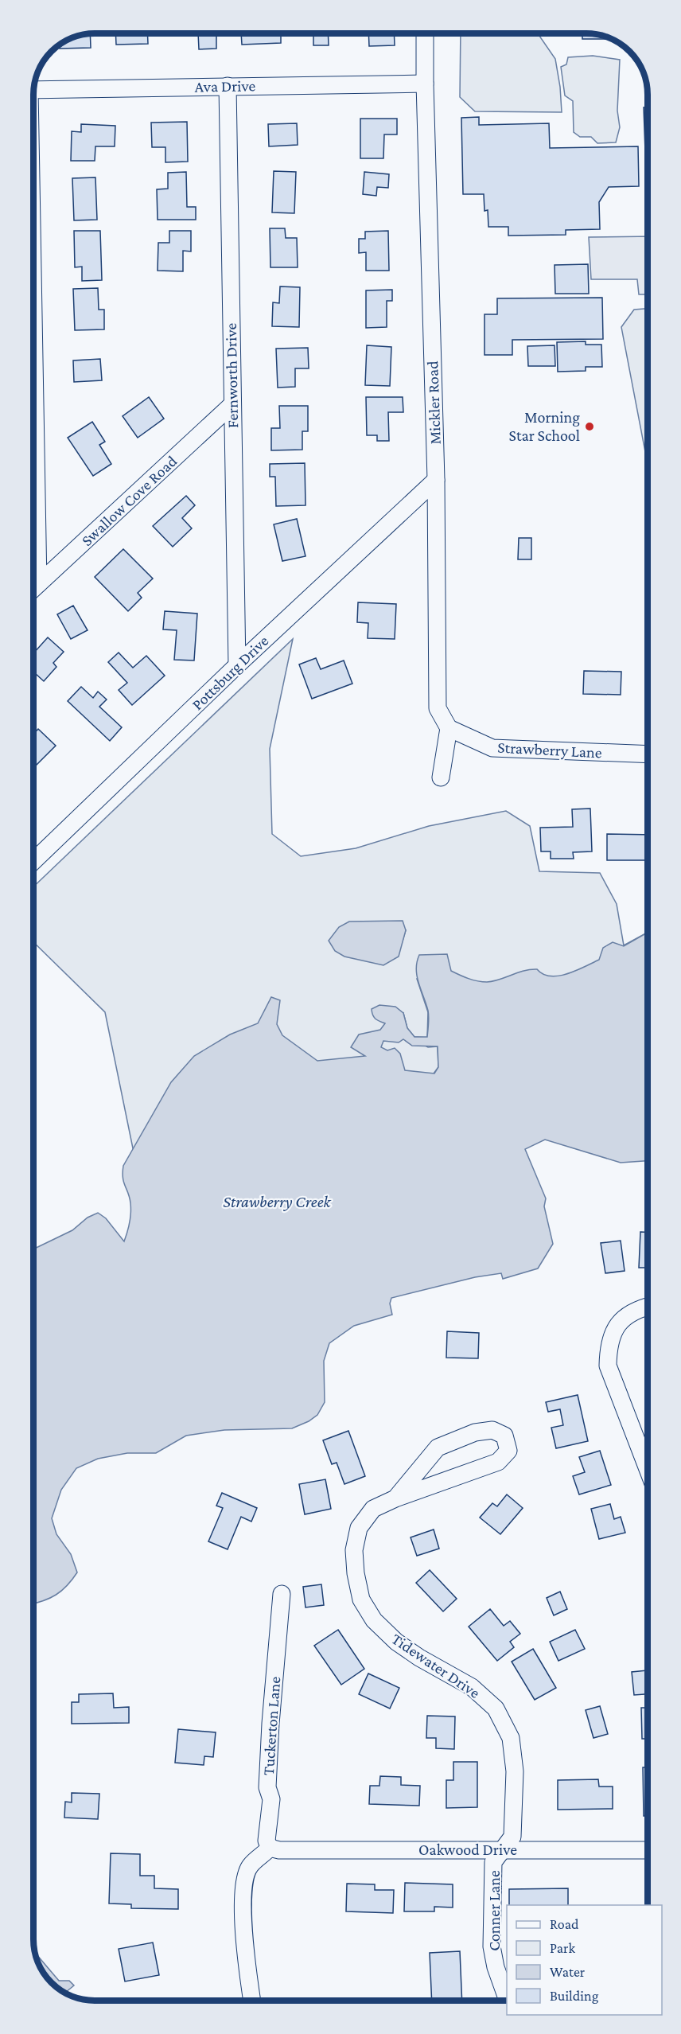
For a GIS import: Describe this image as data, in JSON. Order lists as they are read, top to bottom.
{
  "streets": {
    "street": [
      "Ava Drive",
      "Fernworth Drive",
      "Mickler Road",
      "Swallow Cove Road",
      "Pottsburg Drive",
      "Strawberry Lane",
      "Tidewater Drive",
      "Tuckerton Lane",
      "Oakwood Drive",
      "Conner Lane"
    ]
  },
  "crossings": [
    ["Ava Drive", "Fernworth Drive"],
    ["Ava Drive", "Mickler Road"],
    ["Fernworth Drive", "Swallow Cove Road"],
    ["Fernworth Drive", "Pottsburg Drive"],
    ["Mickler Road", "Pottsburg Drive"],
    ["Mickler Road", "Strawberry Lane"],
    ["Tidewater Drive", "Oakwood Drive"],
    ["Tidewater Drive", "Conner Lane"],
    ["Tuckerton Lane", "Oakwood Drive"],
    ["Oakwood Drive", "Conner Lane"]
  ],
  "water": ["Strawberry Creek"],
  "places": ["Morning Star School"],
  "legend": [
    "Road",
    "Park",
    "Water",
    "Building"
  ]
}
